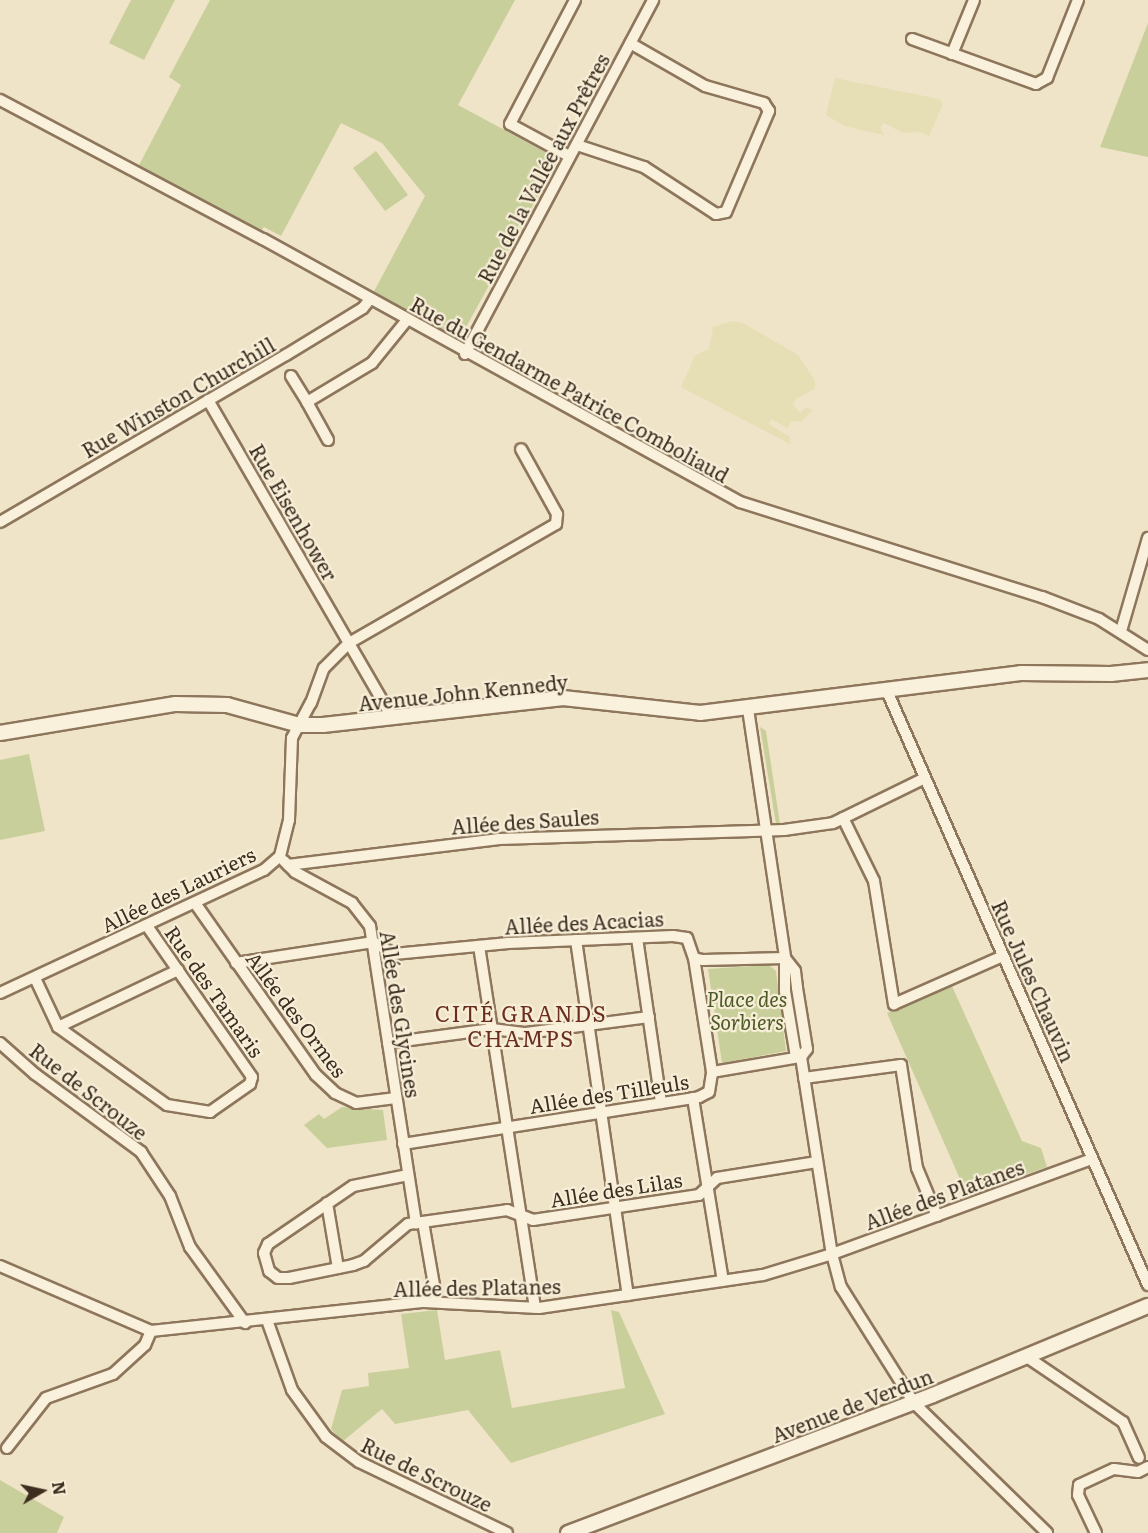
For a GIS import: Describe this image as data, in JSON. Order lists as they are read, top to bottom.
{
  "streets": {
    "main road": ["Avenue John Kennedy", "Avenue de Verdun"],
    "street": [
      "Rue de la Vallée aux Prêtres",
      "Rue du Gendarme Patrice Comboliaud",
      "Rue Winston Churchill",
      "Rue Eisenhower",
      "Allée des Saules",
      "Allée des Lauriers",
      "Allée des Acacias",
      "Rue Jules Chauvin",
      "Rue des Tamaris",
      "Allée des Ormes",
      "Allée des Glycines",
      "Rue de Scrouze",
      "Allée des Tilleuls",
      "Allée des Lilas",
      "Allée des Platanes"
    ]
  },
  "crossings": [
    ["Rue de la Vallée aux Prêtres", "Rue du Gendarme Patrice Comboliaud"],
    ["Rue du Gendarme Patrice Comboliaud", "Rue Winston Churchill"],
    ["Rue Winston Churchill", "Rue Eisenhower"],
    ["Rue Eisenhower", "Avenue John Kennedy"],
    ["Avenue John Kennedy", "Allée des Lauriers"],
    ["Avenue John Kennedy", "Rue Jules Chauvin"],
    ["Allée des Saules", "Allée des Lauriers"],
    ["Allée des Saules", "Rue Jules Chauvin"],
    ["Allée des Saules", "Allée des Glycines"],
    ["Allée des Lauriers", "Rue des Tamaris"],
    ["Allée des Lauriers", "Allée des Ormes"],
    ["Allée des Lauriers", "Allée des Glycines"],
    ["Allée des Acacias", "Allée des Glycines"],
    ["Rue Jules Chauvin", "Allée des Platanes"],
    ["Allée des Ormes", "Allée des Glycines"],
    ["Allée des Glycines", "Allée des Tilleuls"],
    ["Allée des Glycines", "Allée des Lilas"],
    ["Allée des Glycines", "Allée des Platanes"],
    ["Rue de Scrouze", "Allée des Platanes"]
  ],
  "districts": ["CITÉ GRANDS CHAMPS"],
  "parks": ["Place des Sorbiers"],
  "north": "right"
}
